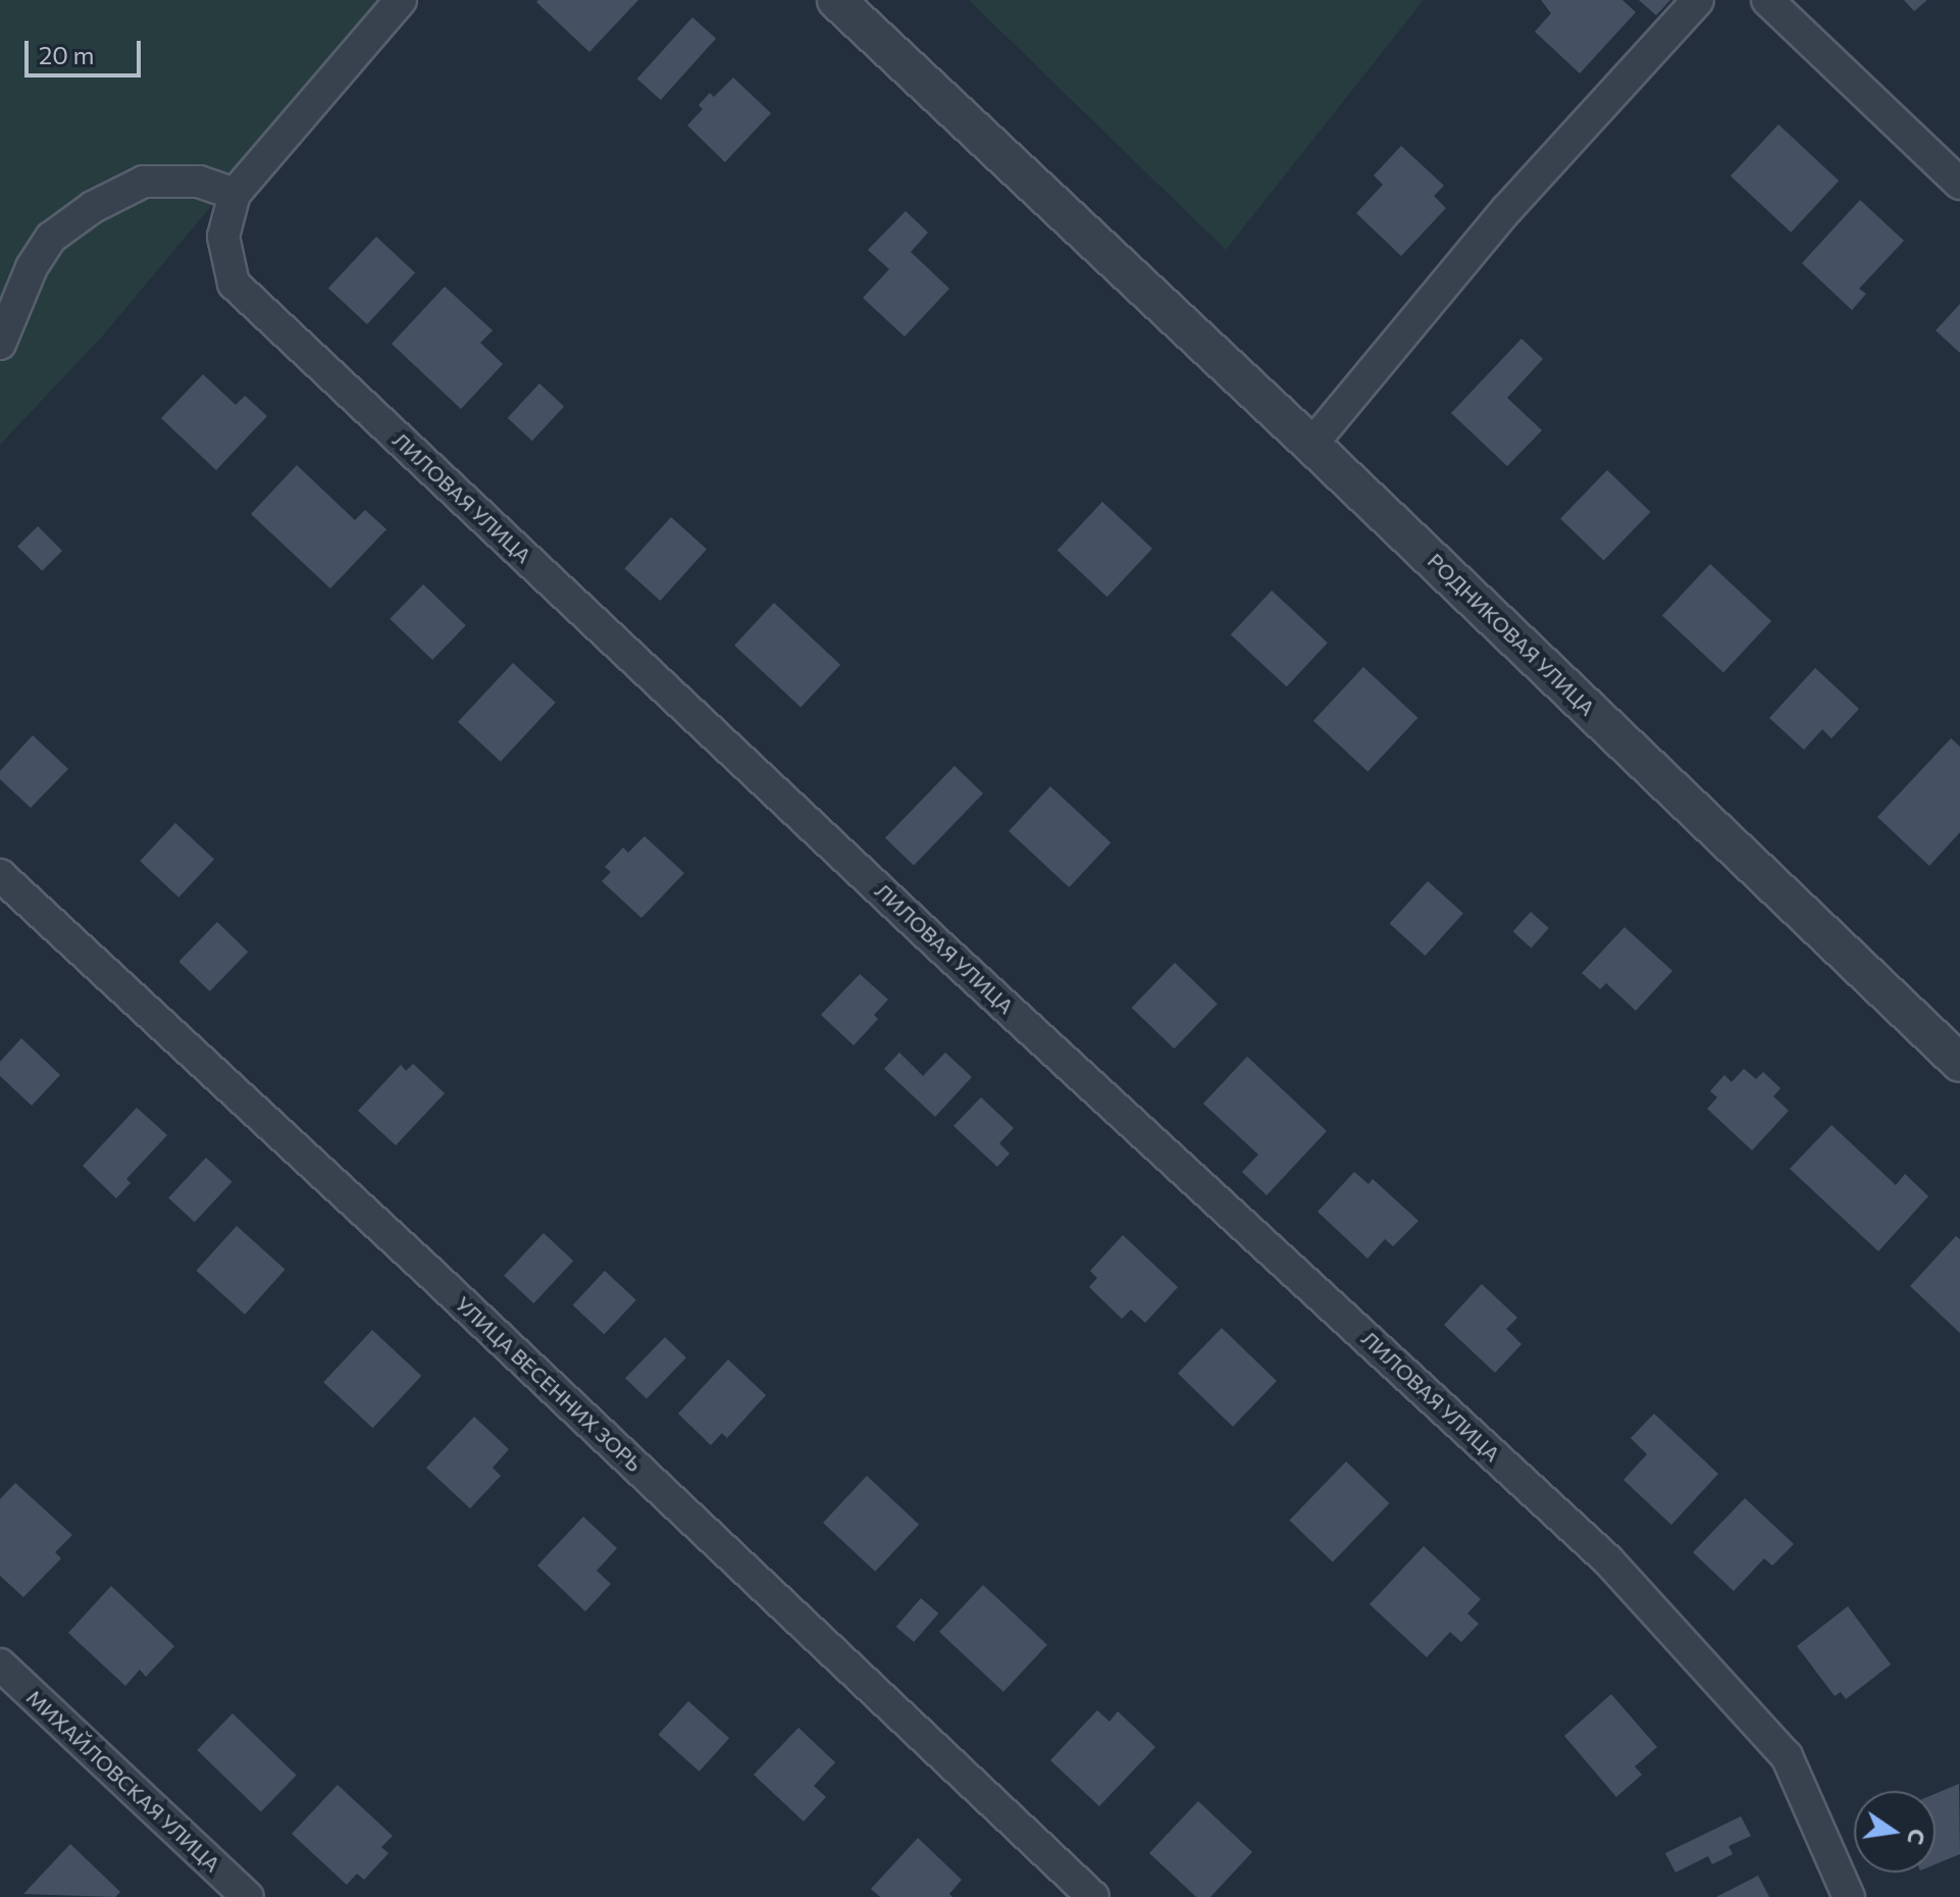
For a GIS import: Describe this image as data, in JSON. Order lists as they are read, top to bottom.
{
  "streets": {
    "street": [
      "ЛИЛОВАЯ УЛИЦА",
      "РОДНИКОВАЯ УЛИЦА",
      "УЛИЦА ВЕСЕННИХ ЗОРЬ",
      "МИХАЙЛОВСКАЯ УЛИЦА"
    ]
  },
  "scale_bar": "20 m",
  "north": "right"
}
